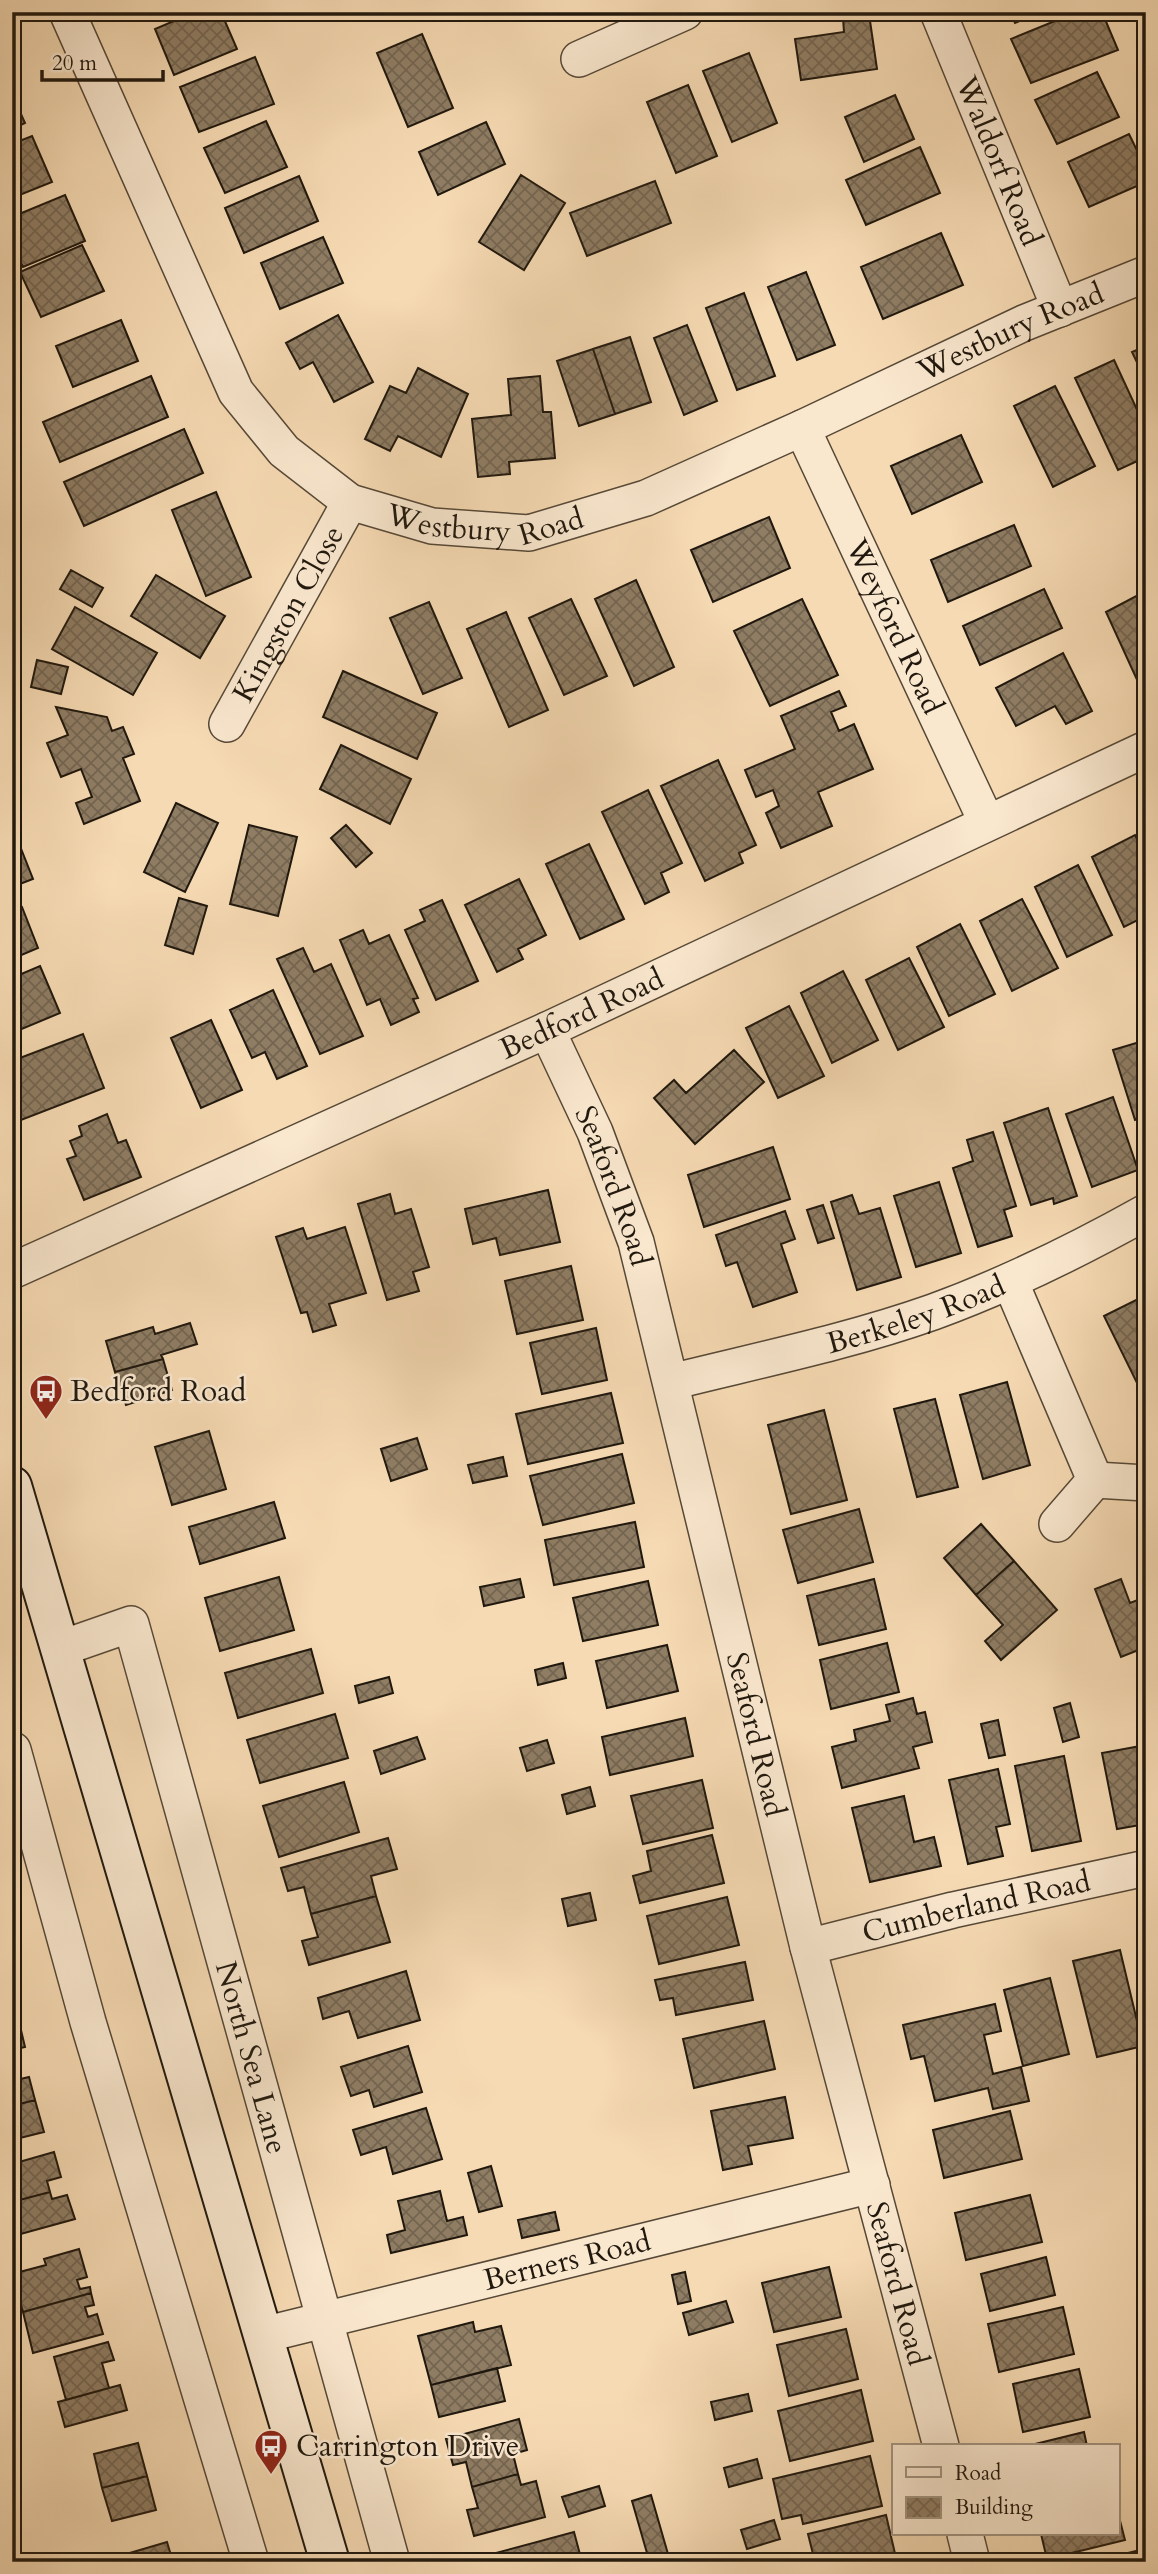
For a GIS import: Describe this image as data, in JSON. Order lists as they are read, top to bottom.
{
  "streets": {
    "street": [
      "Waldorf Road",
      "Westbury Road",
      "Kingston Close",
      "Weyford Road",
      "Bedford Road",
      "Seaford Road",
      "Berkeley Road",
      "Cumberland Road",
      "North Sea Lane",
      "Berners Road"
    ]
  },
  "crossings": [
    ["Waldorf Road", "Westbury Road"],
    ["Westbury Road", "Kingston Close"],
    ["Westbury Road", "Weyford Road"],
    ["Weyford Road", "Bedford Road"],
    ["Bedford Road", "Seaford Road"],
    ["Seaford Road", "Berkeley Road"],
    ["Seaford Road", "Cumberland Road"],
    ["Seaford Road", "Berners Road"],
    ["North Sea Lane", "Berners Road"]
  ],
  "places": {
    "bus stop": ["Bedford Road", "Carrington Drive"]
  },
  "legend": ["Road", "Building"],
  "scale_bar": "20 m"
}
